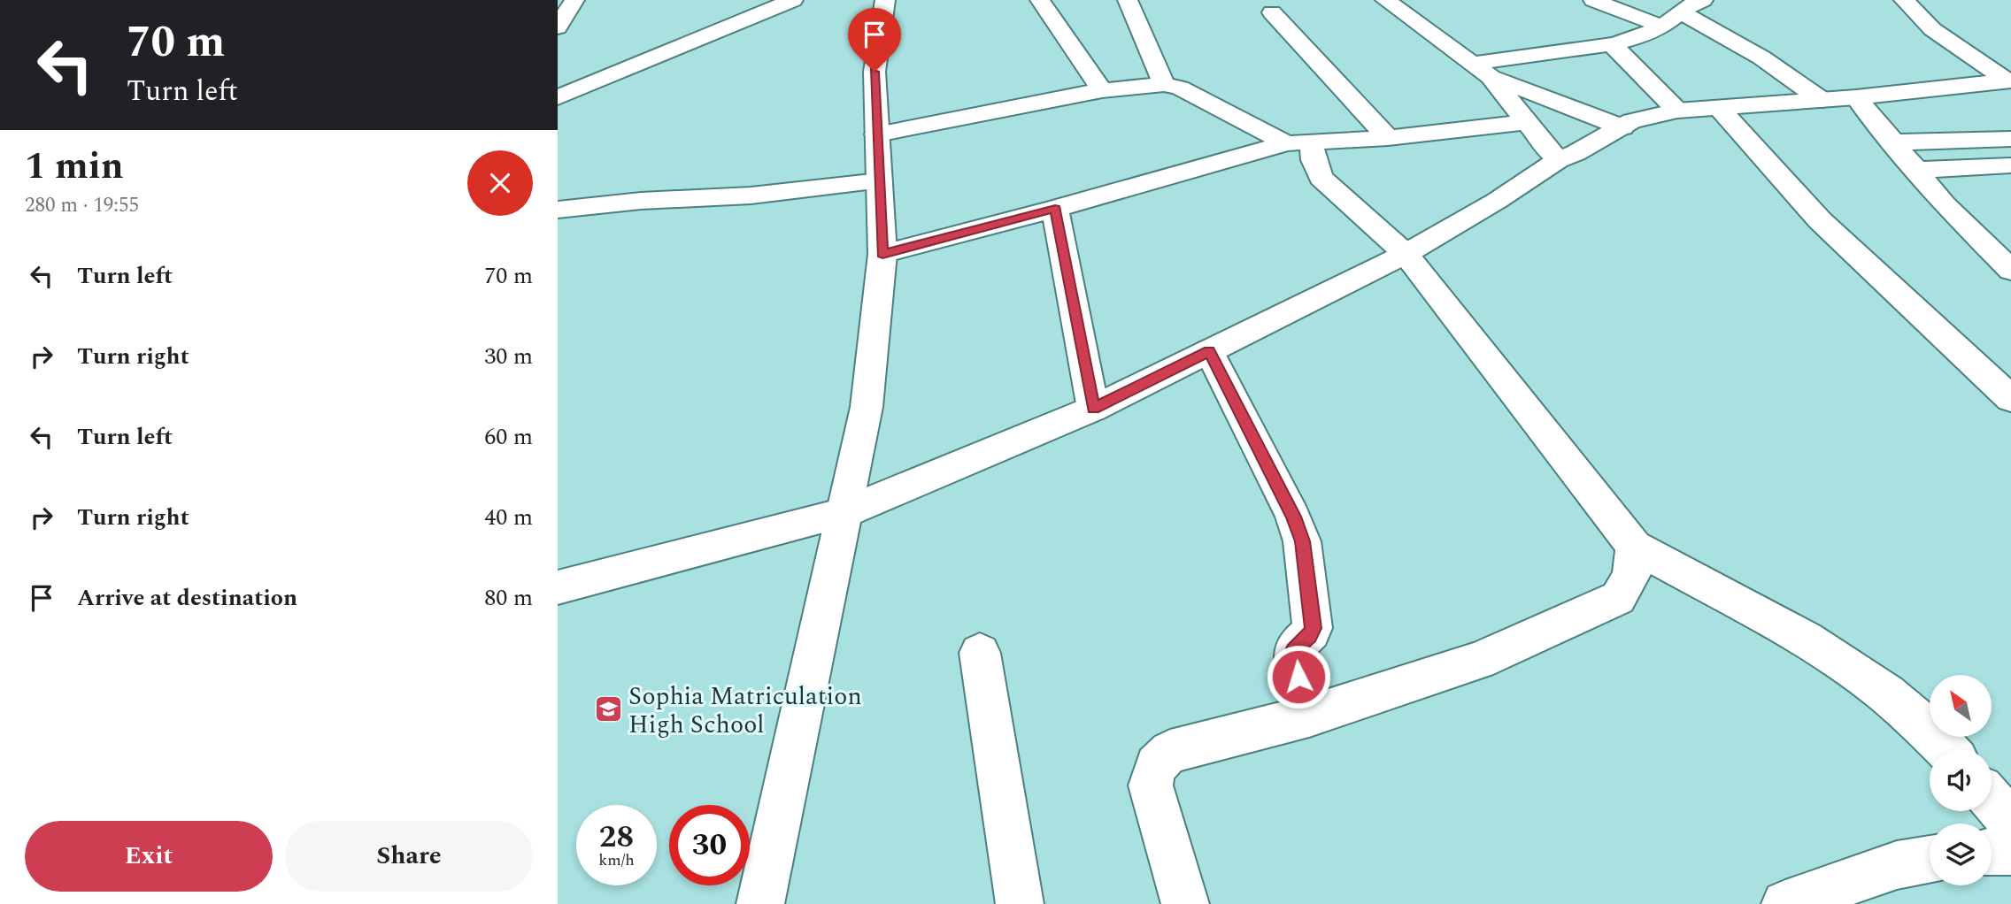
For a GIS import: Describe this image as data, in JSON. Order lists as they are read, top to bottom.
{
  "places": {
    "school or university": ["Sophia Matriculation High School"]
  },
  "north": "top left",
  "page": {
    "turn": ["70 m", "Turn left"],
    "heading": ["1 min", "280 m · 19:55"],
    "list": [
      {
        "name": "Turn left",
        "value": "70 m"
      },
      {
        "name": "Turn right",
        "value": "30 m"
      },
      {
        "name": "Turn left",
        "value": "60 m"
      },
      {
        "name": "Turn right",
        "value": "40 m"
      },
      {
        "name": "Arrive at destination",
        "value": "80 m"
      }
    ],
    "speed": "28 km/h",
    "limit": "30",
    "buttons": ["Exit", "Share"]
  }
}
